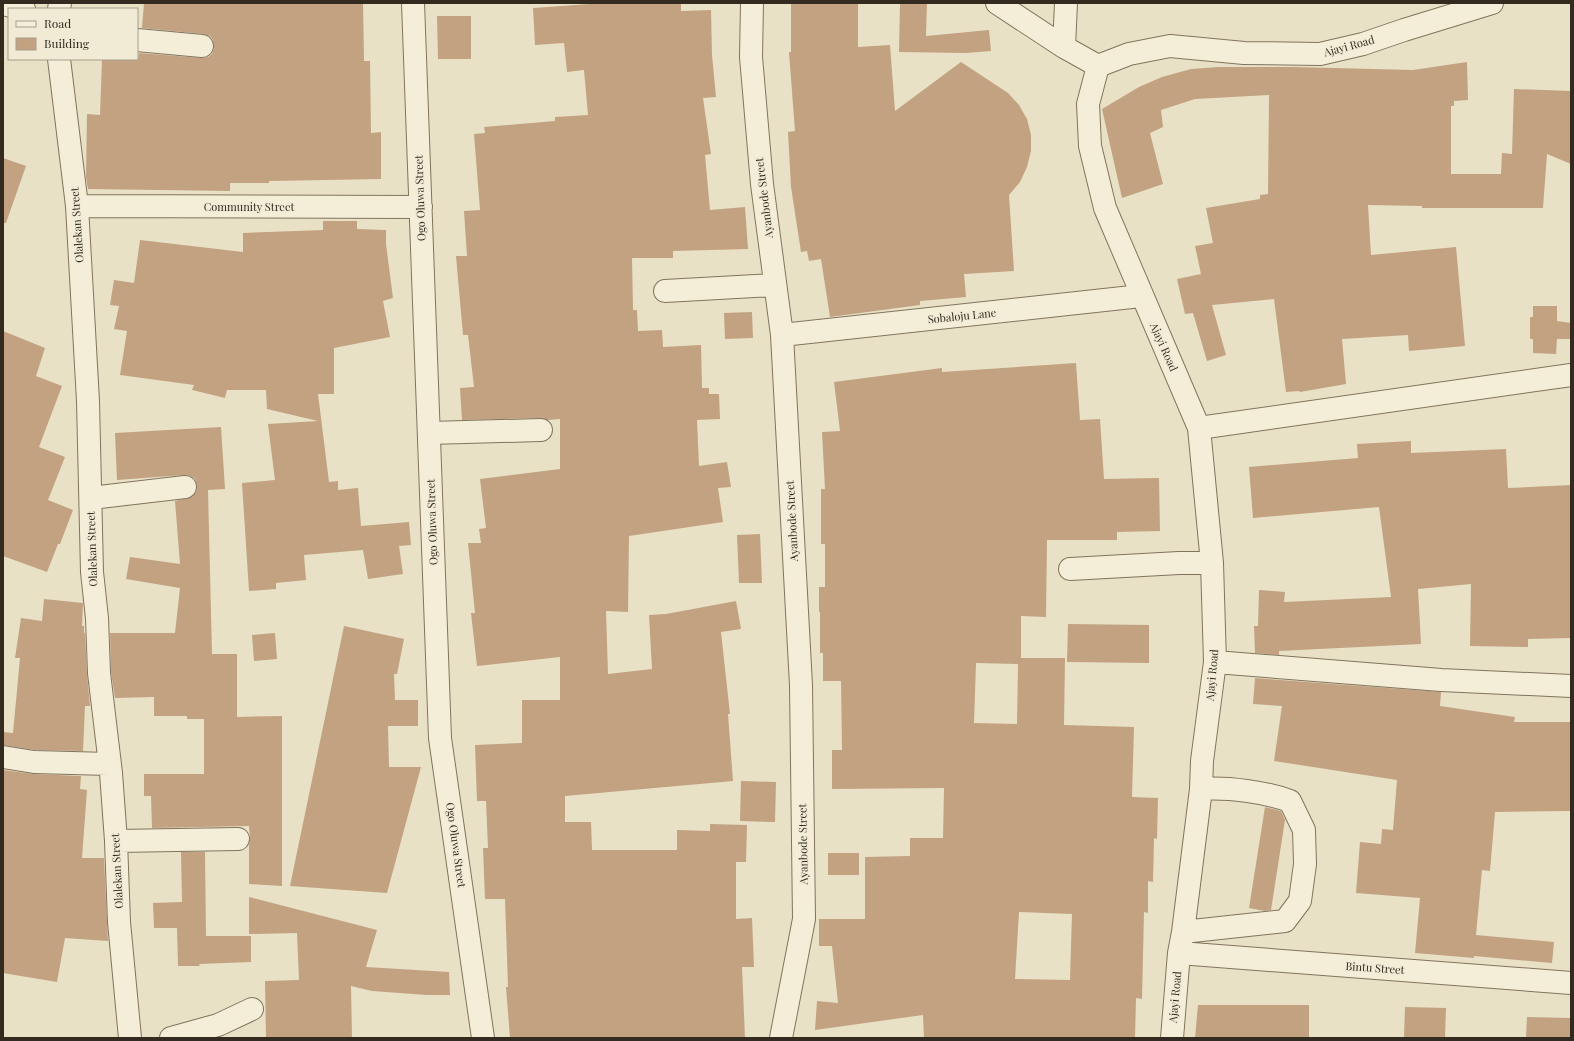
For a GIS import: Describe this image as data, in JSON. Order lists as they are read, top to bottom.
{
  "streets": {
    "street": [
      "Ajayi Road",
      "Ogo Oluwa Street",
      "Ayanbode Street",
      "Community Street",
      "Olalekan Street",
      "Sobaloju Lane",
      "Bintu Street"
    ]
  },
  "crossings": [
    ["Ajayi Road", "Sobaloju Lane"],
    ["Ajayi Road", "Bintu Street"],
    ["Ogo Oluwa Street", "Community Street"],
    ["Ayanbode Street", "Sobaloju Lane"],
    ["Community Street", "Olalekan Street"]
  ],
  "legend": ["Road", "Building"]
}
